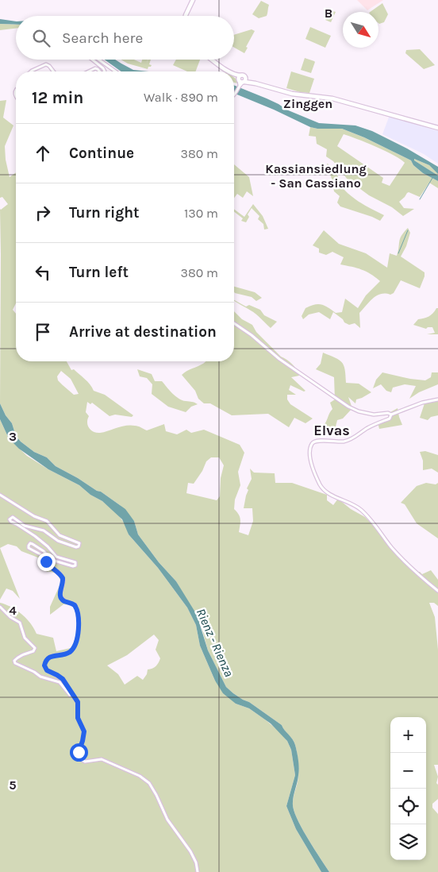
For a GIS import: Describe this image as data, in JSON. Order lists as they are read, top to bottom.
{
  "districts": ["Zinggen", "Kassiansiedlung - San Cassiano", "Elvas"],
  "water": ["Rienz - Rienza"],
  "north": "bottom right",
  "page": {
    "search": "Search here",
    "heading": ["12 min", "Walk · 890 m"],
    "list": [
      ["Continue", "380 m"],
      ["Turn right", "130 m"],
      ["Turn left", "380 m"],
      "Arrive at destination"
    ],
    "map_buttons": ["+", "−"]
  },
  "grid": {
    "columns": ["B"],
    "rows": ["3", "4", "5"]
  }
}
